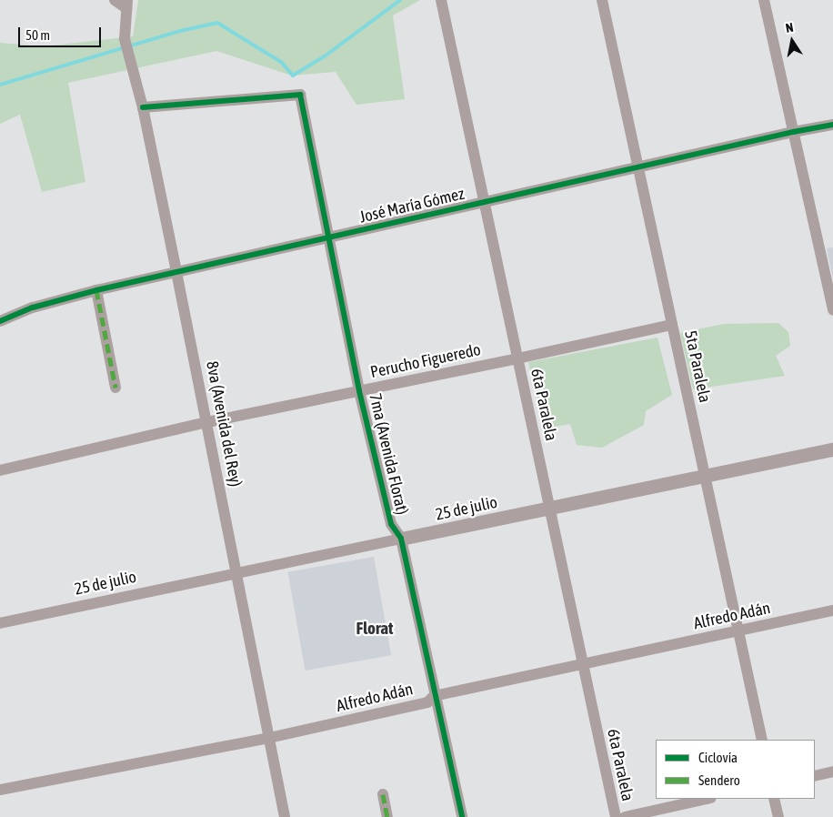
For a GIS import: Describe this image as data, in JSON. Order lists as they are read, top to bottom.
{
  "streets": {
    "street": [
      "José María Gómez",
      "Perucho Figueredo",
      "5ta Paralela",
      "6ta Paralela",
      "8va (Avenida del Rey)",
      "7ma (Avenida Florat)",
      "25 de julio",
      "Alfredo Adán"
    ]
  },
  "crossings": [
    ["José María Gómez", "5ta Paralela"],
    ["José María Gómez", "6ta Paralela"],
    ["José María Gómez", "8va (Avenida del Rey)"],
    ["José María Gómez", "7ma (Avenida Florat)"],
    ["Perucho Figueredo", "5ta Paralela"],
    ["Perucho Figueredo", "6ta Paralela"],
    ["Perucho Figueredo", "8va (Avenida del Rey)"],
    ["Perucho Figueredo", "7ma (Avenida Florat)"],
    ["5ta Paralela", "25 de julio"],
    ["5ta Paralela", "Alfredo Adán"],
    ["6ta Paralela", "25 de julio"],
    ["6ta Paralela", "Alfredo Adán"],
    ["8va (Avenida del Rey)", "7ma (Avenida Florat)"],
    ["8va (Avenida del Rey)", "25 de julio"],
    ["8va (Avenida del Rey)", "Alfredo Adán"],
    ["7ma (Avenida Florat)", "25 de julio"],
    ["7ma (Avenida Florat)", "Alfredo Adán"]
  ],
  "districts": ["Florat"],
  "legend": ["Ciclovía", "Sendero"],
  "scale_bar": "50 m",
  "north": "top"
}
